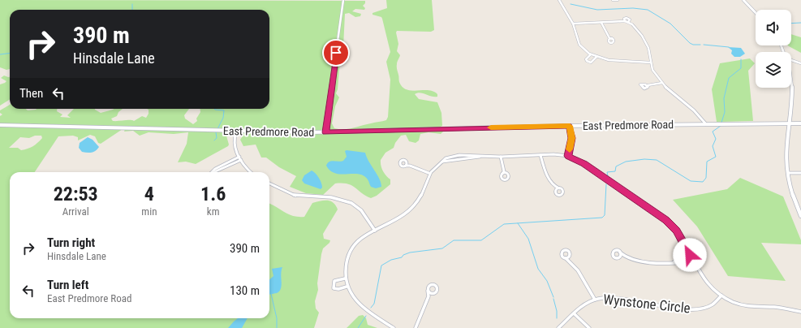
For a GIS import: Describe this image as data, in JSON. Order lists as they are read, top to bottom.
{
  "streets": {
    "street": ["East Predmore Road", "Wynstone Circle"]
  },
  "page": {
    "turn": ["390 m", "Hinsdale Lane"],
    "then": "Then",
    "eta": [
      "22:53",
      "Arrival",
      "4",
      "min",
      "1.6",
      "km"
    ],
    "list": [
      {
        "name": "Turn right",
        "note": "Hinsdale Lane",
        "value": "390 m"
      },
      {
        "name": "Turn left",
        "note": "East Predmore Road",
        "value": "130 m"
      }
    ]
  }
}
